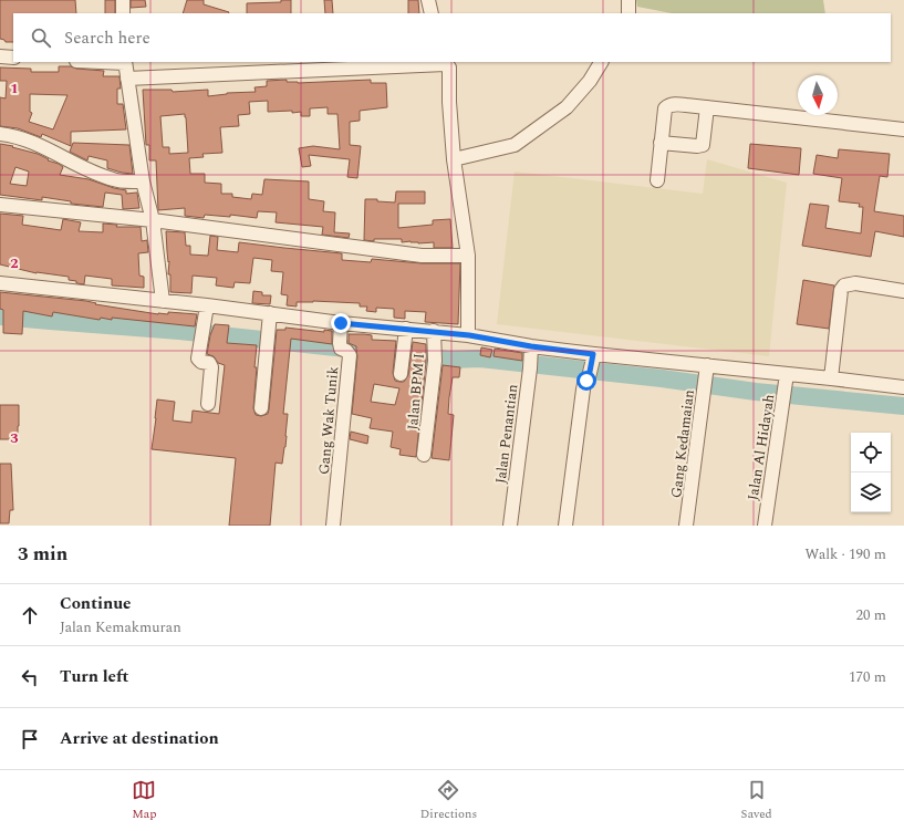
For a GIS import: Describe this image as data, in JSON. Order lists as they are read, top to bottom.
{
  "streets": {
    "street": [
      "Jalan BPM I",
      "Gang Wak Tunik",
      "Jalan Penantian",
      "Gang Kedamaian",
      "Jalan Al Hidayah"
    ]
  },
  "north": "bottom",
  "page": {
    "search": "Search here",
    "heading": ["3 min", "Walk · 190 m"],
    "list": [
      ["Continue", "Jalan Kemakmuran", "20 m"],
      ["Turn left", "170 m"],
      "Arrive at destination"
    ],
    "nav": ["Map", "Directions", "Saved"]
  },
  "grid": {
    "rows": ["1", "2", "3"]
  }
}
